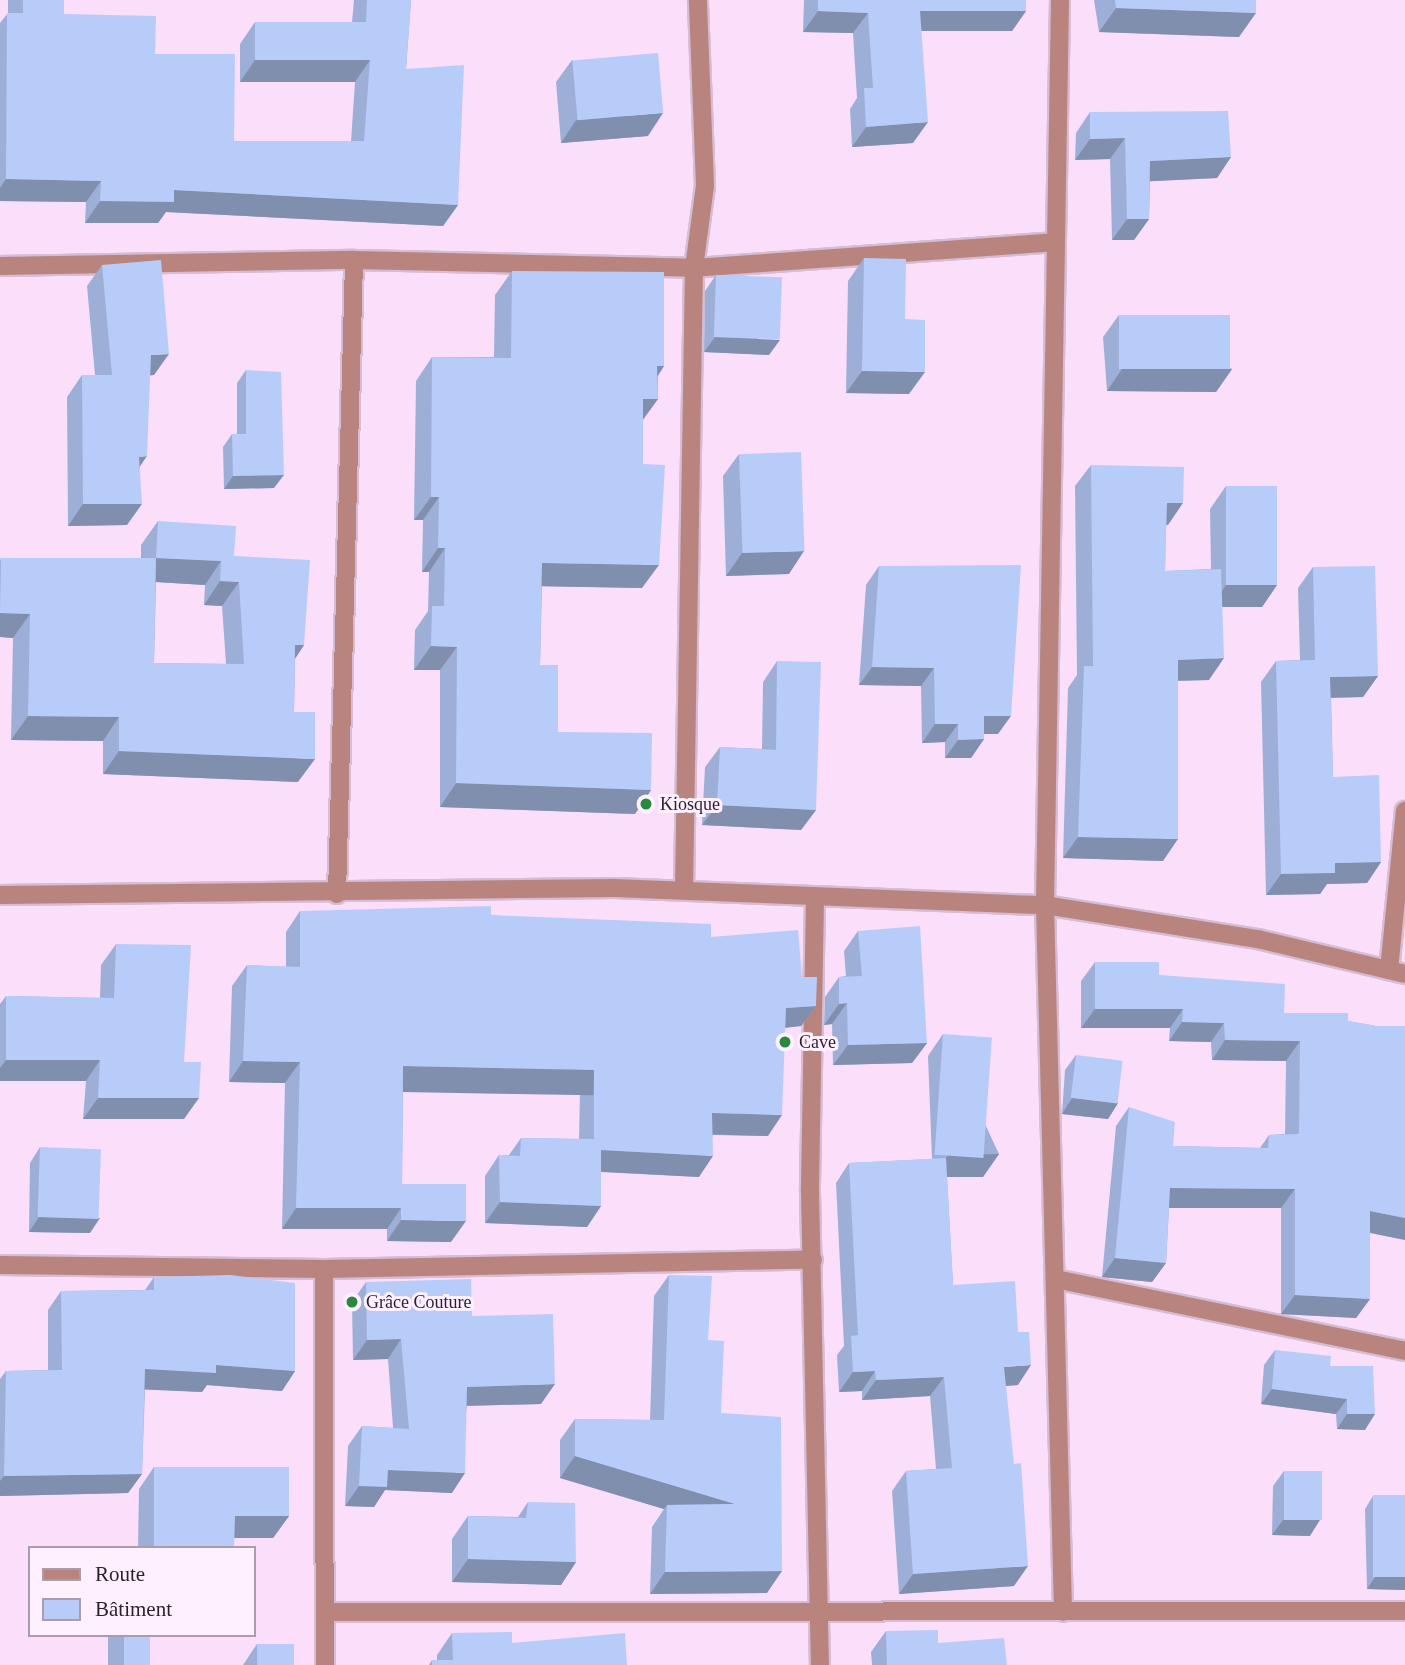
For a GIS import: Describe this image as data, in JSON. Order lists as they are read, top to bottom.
{
  "places": ["Kiosque", "Cave", "Grâce Couture"],
  "legend": ["Route", "Bâtiment"]
}
